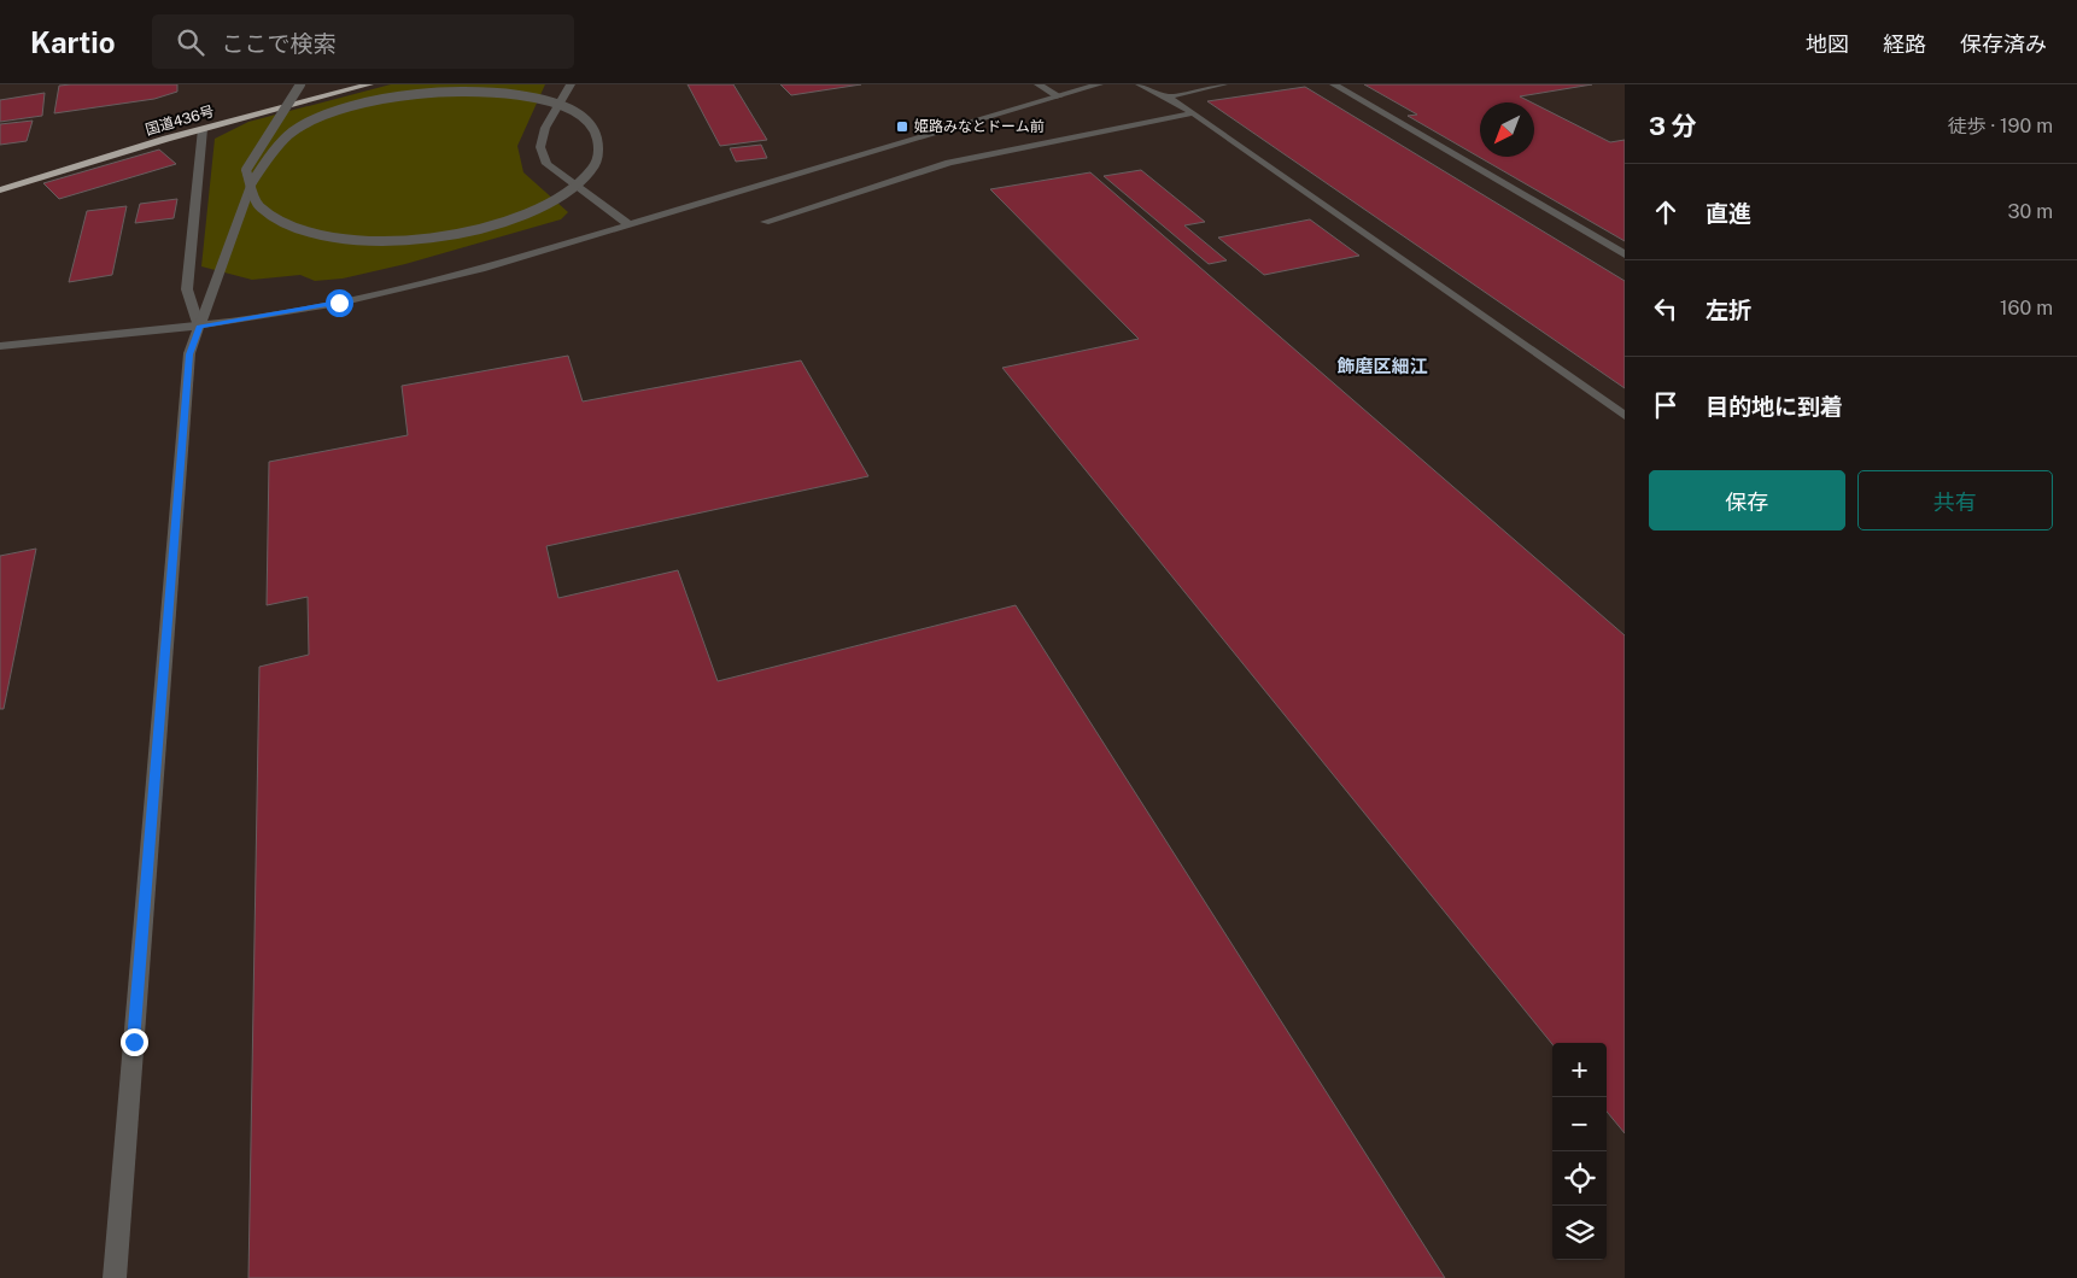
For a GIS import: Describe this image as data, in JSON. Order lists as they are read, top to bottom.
{
  "streets": {
    "highway": ["国道436号"]
  },
  "districts": ["飾磨区細江"],
  "places": {
    "transit": ["姫路みなとドーム前"]
  },
  "north": "bottom left",
  "page": {
    "header": "Kartio",
    "search": "ここで検索",
    "nav": ["地図", "経路", "保存済み"],
    "heading": ["3 分", "徒歩 · 190 m"],
    "list": [
      ["直進", "30 m"],
      ["左折", "160 m"],
      "目的地に到着"
    ],
    "buttons": ["保存", "共有"],
    "map_buttons": ["+", "−"]
  }
}
